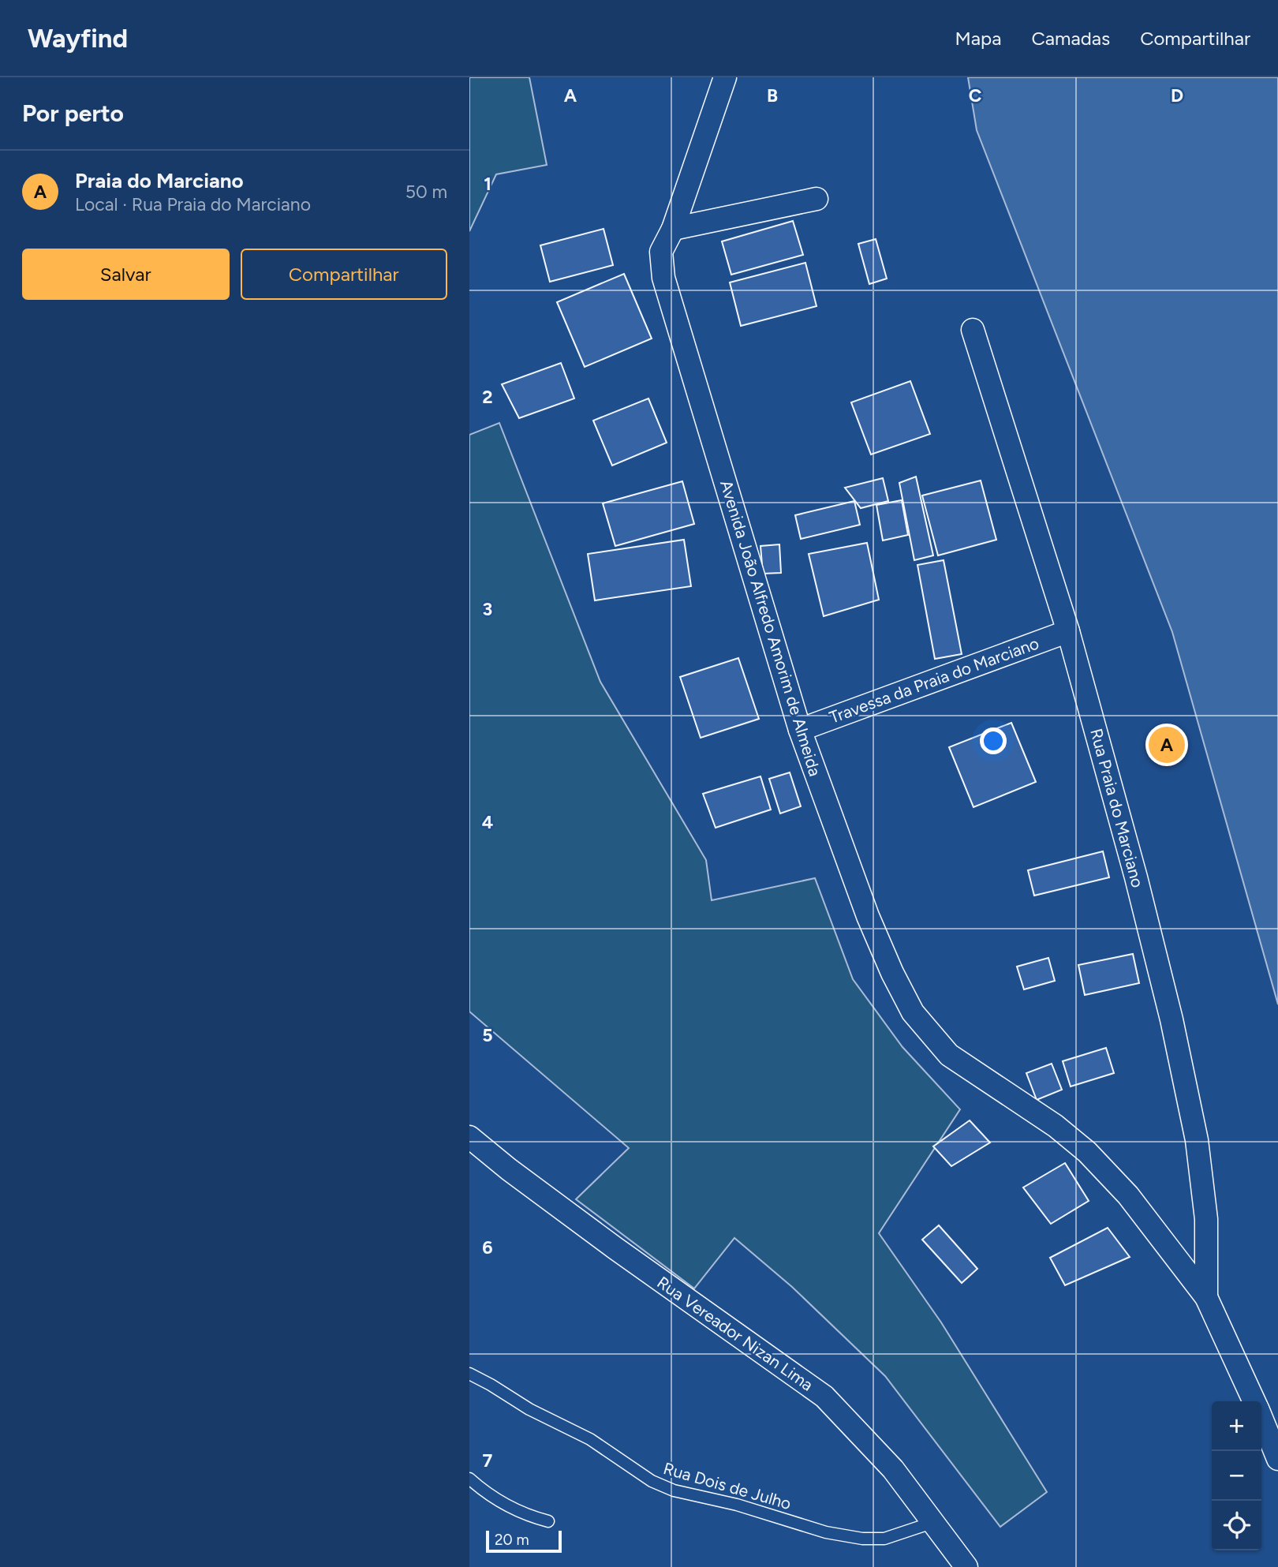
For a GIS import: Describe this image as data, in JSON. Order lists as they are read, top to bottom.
{
  "streets": {
    "street": [
      "Avenida João Alfredo Amorim de Almeida",
      "Travessa da Praia do Marciano",
      "Rua Praia do Marciano",
      "Rua Vereador Nizan Lima"
    ],
    "lane": ["Rua Dois de Julho"]
  },
  "crossings": [
    ["Avenida João Alfredo Amorim de Almeida", "Travessa da Praia do Marciano"],
    ["Avenida João Alfredo Amorim de Almeida", "Rua Praia do Marciano"],
    ["Travessa da Praia do Marciano", "Rua Praia do Marciano"],
    ["Rua Vereador Nizan Lima", "Rua Dois de Julho"]
  ],
  "scale_bar": "20 m",
  "page": {
    "header": "Wayfind",
    "nav": ["Mapa", "Camadas", "Compartilhar"],
    "heading": "Por perto",
    "list": [
      {
        "mark": "A",
        "name": "Praia do Marciano",
        "note": "Local · Rua Praia do Marciano",
        "value": "50 m"
      }
    ],
    "buttons": ["Salvar", "Compartilhar"],
    "pins": "A",
    "map_buttons": ["+", "−"],
    "scale": "20 m"
  },
  "grid": {
    "columns": [
      "A",
      "B",
      "C",
      "D"
    ],
    "rows": [
      "1",
      "2",
      "3",
      "4",
      "5",
      "6",
      "7"
    ]
  }
}
